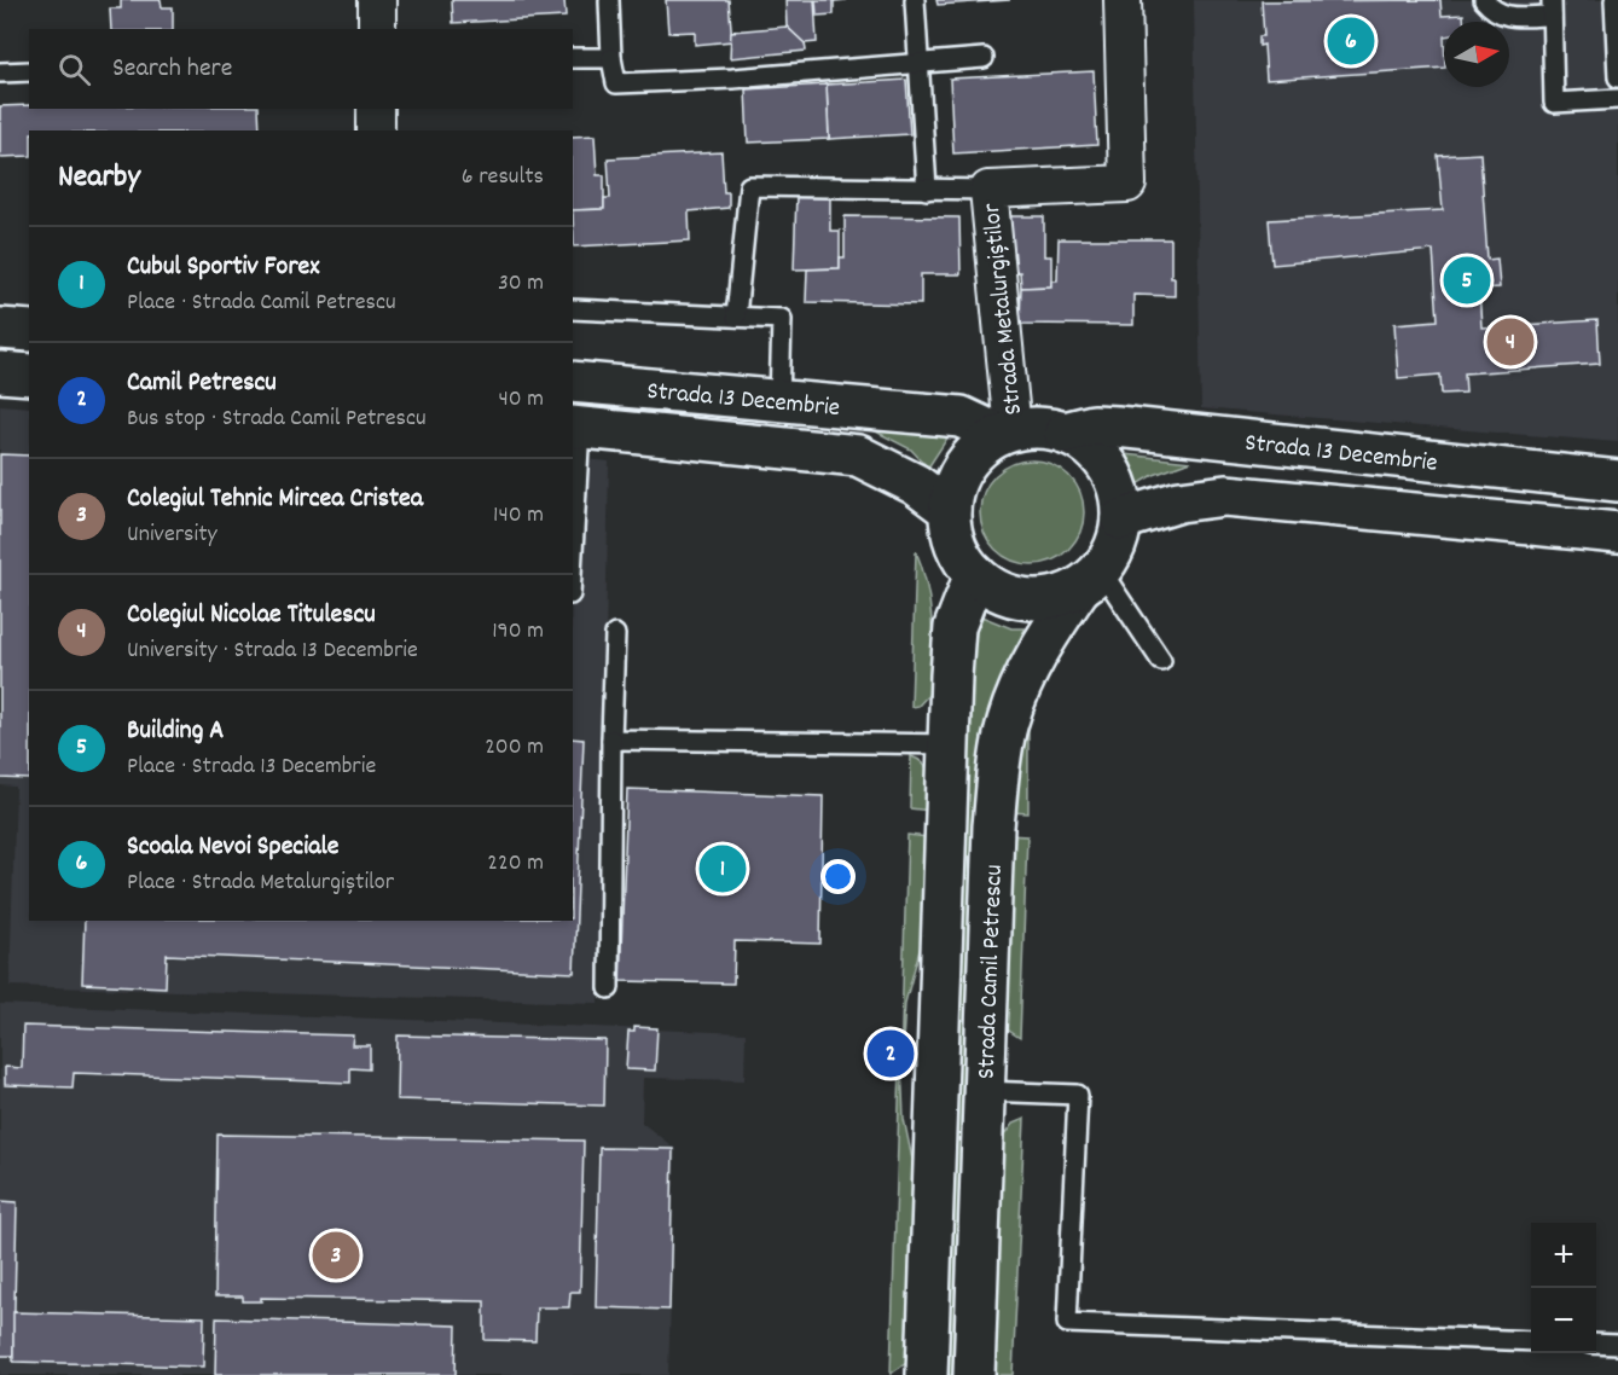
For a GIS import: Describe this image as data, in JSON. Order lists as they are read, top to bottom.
{
  "streets": {
    "main road": ["Strada 13 Decembrie", "Strada Camil Petrescu"],
    "street": ["Strada Metalurgiștilor"]
  },
  "crossings": [
    ["Strada Metalurgiștilor", "Strada 13 Decembrie"],
    ["Strada Metalurgiștilor", "Strada Camil Petrescu"],
    ["Strada 13 Decembrie", "Strada Camil Petrescu"]
  ],
  "north": "right",
  "page": {
    "pins": [
      "6",
      "5",
      "4",
      "1",
      "2",
      "3"
    ],
    "search": "Search here",
    "heading": ["Nearby", "6 results"],
    "list": [
      {
        "mark": "1",
        "name": "Cubul Sportiv Forex",
        "note": "Place · Strada Camil Petrescu",
        "value": "30 m"
      },
      {
        "mark": "2",
        "name": "Camil Petrescu",
        "note": "Bus stop · Strada Camil Petrescu",
        "value": "40 m"
      },
      {
        "mark": "3",
        "name": "Colegiul Tehnic Mircea Cristea",
        "note": "University",
        "value": "140 m"
      },
      {
        "mark": "4",
        "name": "Colegiul Nicolae Titulescu",
        "note": "University · Strada 13 Decembrie",
        "value": "190 m"
      },
      {
        "mark": "5",
        "name": "Building A",
        "note": "Place · Strada 13 Decembrie",
        "value": "200 m"
      },
      {
        "mark": "6",
        "name": "Scoala Nevoi Speciale",
        "note": "Place · Strada Metalurgiștilor",
        "value": "220 m"
      }
    ],
    "map_buttons": ["+", "−"]
  }
}
